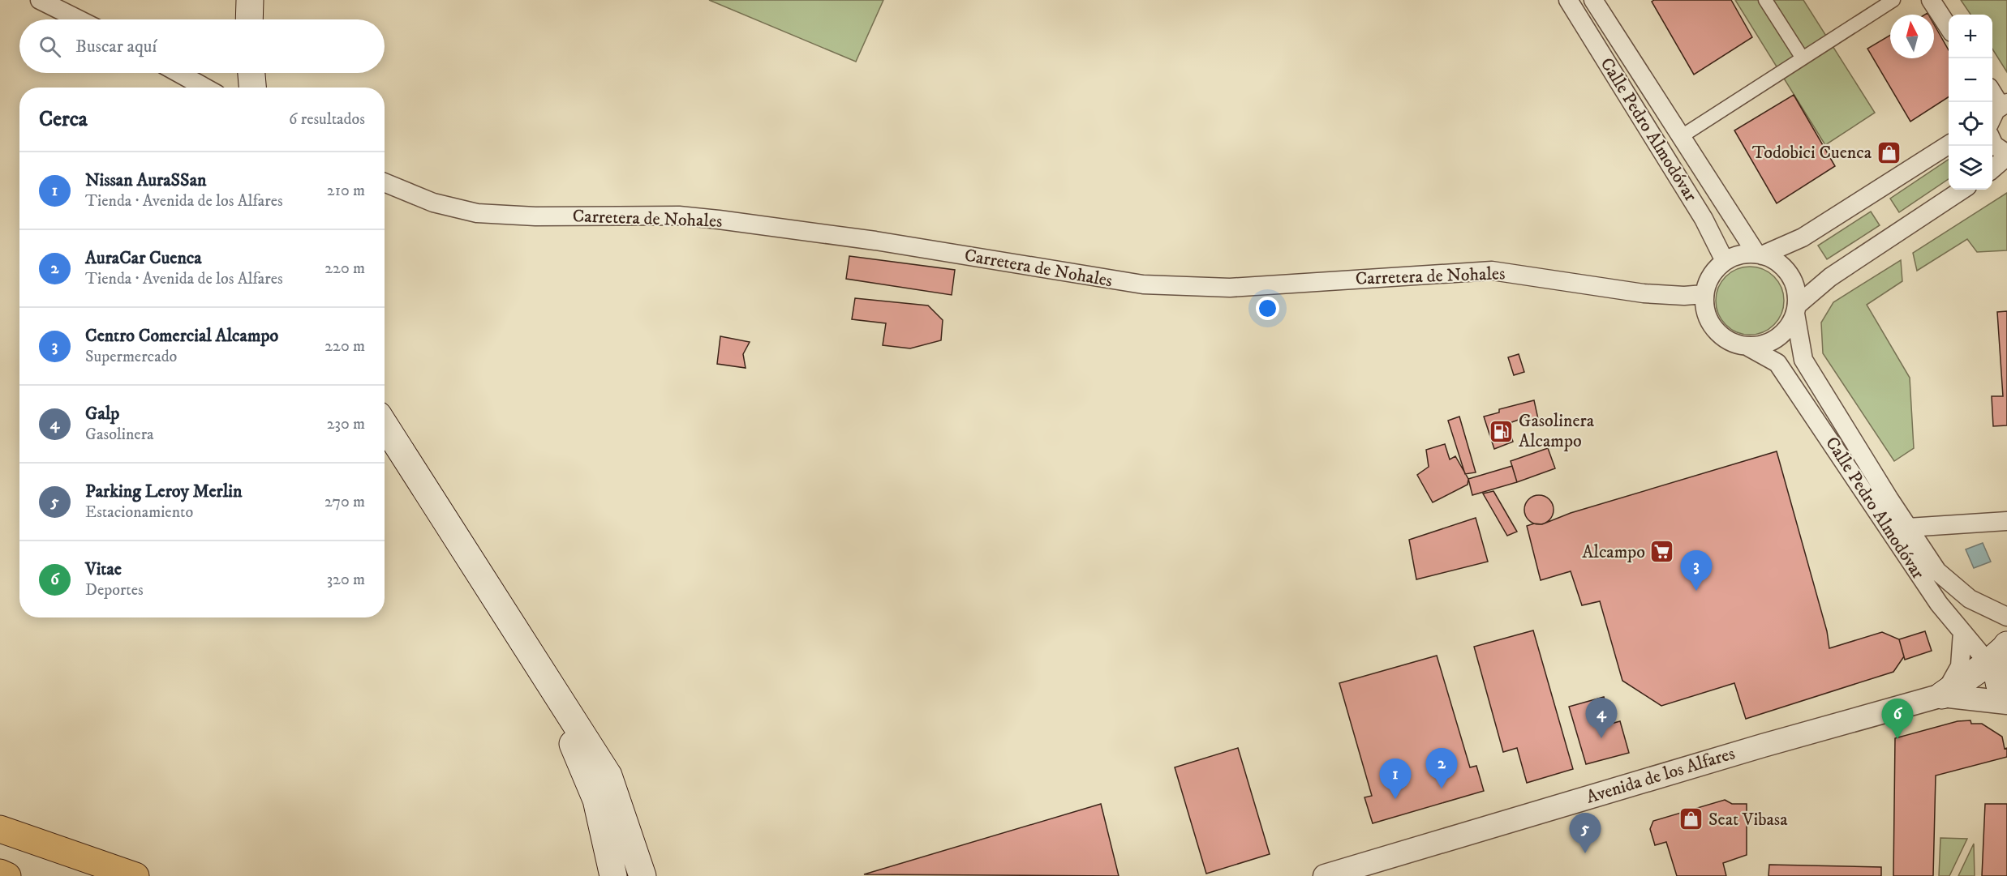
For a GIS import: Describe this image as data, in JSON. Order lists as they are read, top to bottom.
{
  "streets": {
    "street": ["Calle Pedro Almodóvar", "Carretera de Nohales", "Avenida de los Alfares"]
  },
  "crossings": [
    ["Calle Pedro Almodóvar", "Carretera de Nohales"]
  ],
  "places": {
    "shop": ["Todobici Cuenca", "Seat Vibasa"],
    "fuel station": ["Gasolinera Alcampo"],
    "supermarket": ["Alcampo"]
  },
  "north": "top",
  "page": {
    "map_buttons": ["+", "−"],
    "search": "Buscar aquí",
    "heading": ["Cerca", "6 resultados"],
    "list": [
      {
        "mark": "1",
        "name": "Nissan AuraSSan",
        "note": "Tienda · Avenida de los Alfares",
        "value": "210 m"
      },
      {
        "mark": "2",
        "name": "AuraCar Cuenca",
        "note": "Tienda · Avenida de los Alfares",
        "value": "220 m"
      },
      {
        "mark": "3",
        "name": "Centro Comercial Alcampo",
        "note": "Supermercado",
        "value": "220 m"
      },
      {
        "mark": "4",
        "name": "Galp",
        "note": "Gasolinera",
        "value": "230 m"
      },
      {
        "mark": "5",
        "name": "Parking Leroy Merlin",
        "note": "Estacionamiento",
        "value": "270 m"
      },
      {
        "mark": "6",
        "name": "Vitae",
        "note": "Deportes",
        "value": "320 m"
      }
    ],
    "pins": [
      "3",
      "4",
      "6",
      "2",
      "1",
      "5"
    ]
  }
}
